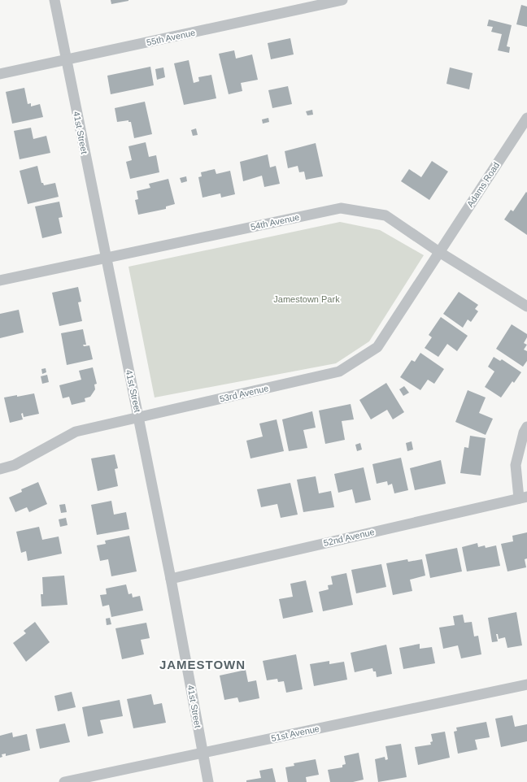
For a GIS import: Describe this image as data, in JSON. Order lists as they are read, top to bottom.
{
  "streets": {
    "street": [
      "55th Avenue",
      "41st Street",
      "Adams Road",
      "54th Avenue",
      "53rd Avenue",
      "52nd Avenue",
      "51st Avenue"
    ]
  },
  "crossings": [
    ["55th Avenue", "41st Street"],
    ["41st Street", "54th Avenue"],
    ["41st Street", "53rd Avenue"],
    ["41st Street", "52nd Avenue"],
    ["41st Street", "51st Avenue"],
    ["Adams Road", "54th Avenue"],
    ["Adams Road", "53rd Avenue"],
    ["54th Avenue", "53rd Avenue"]
  ],
  "districts": ["JAMESTOWN"],
  "parks": ["Jamestown Park"]
}
